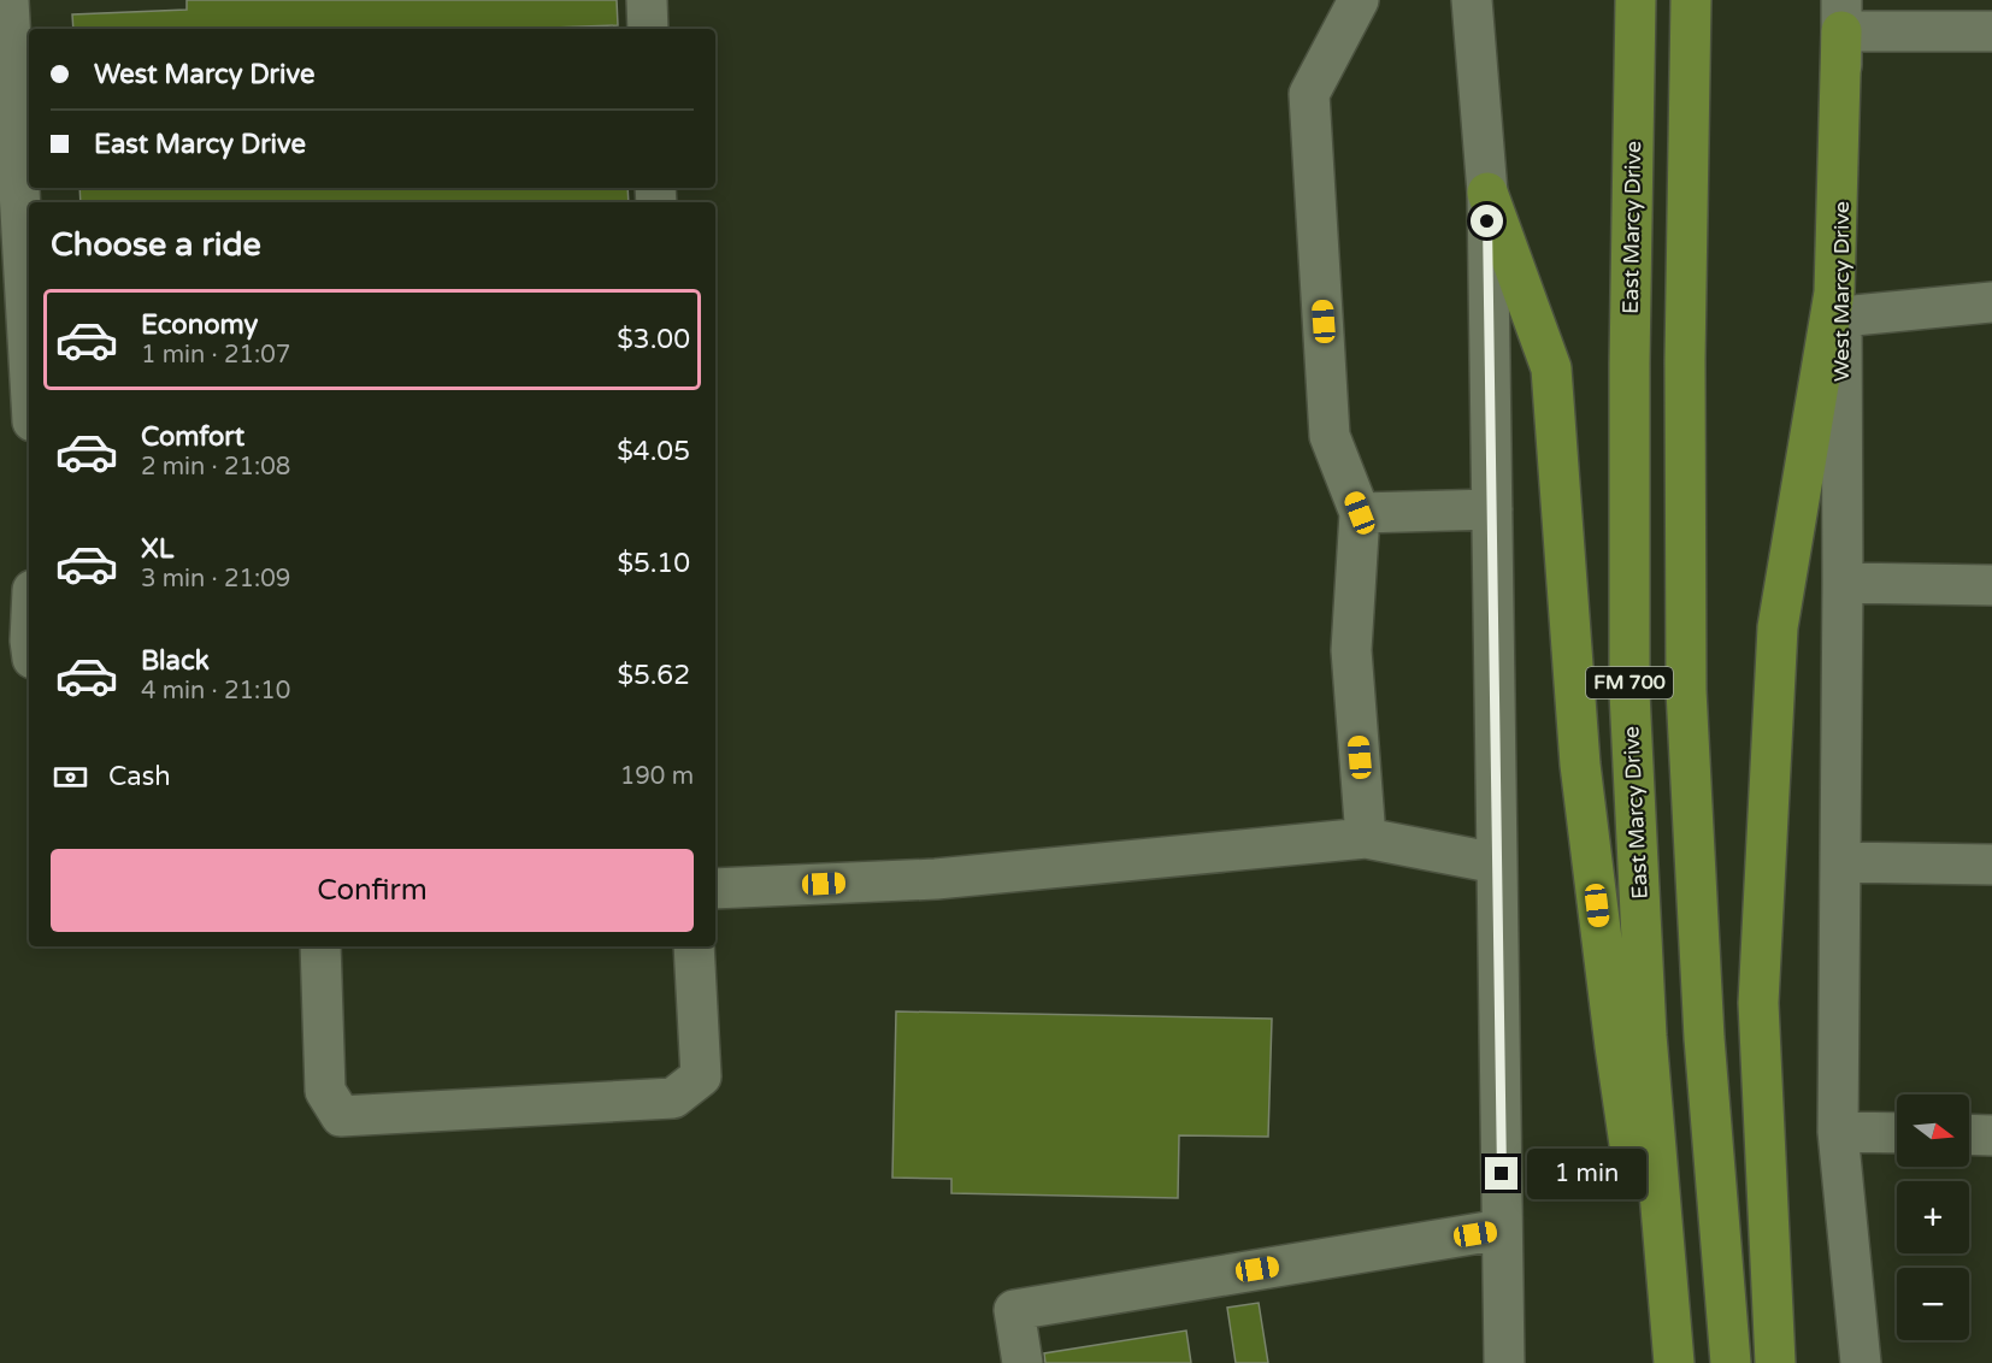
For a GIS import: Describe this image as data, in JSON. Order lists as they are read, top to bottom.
{
  "streets": {
    "main road": ["East Marcy Drive", "FM 700"],
    "street": ["West Marcy Drive"]
  },
  "north": "right",
  "page": {
    "banner": ["West Marcy Drive", "East Marcy Drive"],
    "heading": "Choose a ride",
    "list": [
      {
        "name": "Economy",
        "note": "1 min · 21:07",
        "value": "$3.00"
      },
      {
        "name": "Comfort",
        "note": "2 min · 21:08",
        "value": "$4.05"
      },
      {
        "name": "XL",
        "note": "3 min · 21:09",
        "value": "$5.10"
      },
      {
        "name": "Black",
        "note": "4 min · 21:10",
        "value": "$5.62"
      }
    ],
    "pay": ["Cash", "190 m"],
    "buttons": "Confirm",
    "map_buttons": ["+", "−"],
    "bubble": "1 min"
  }
}
